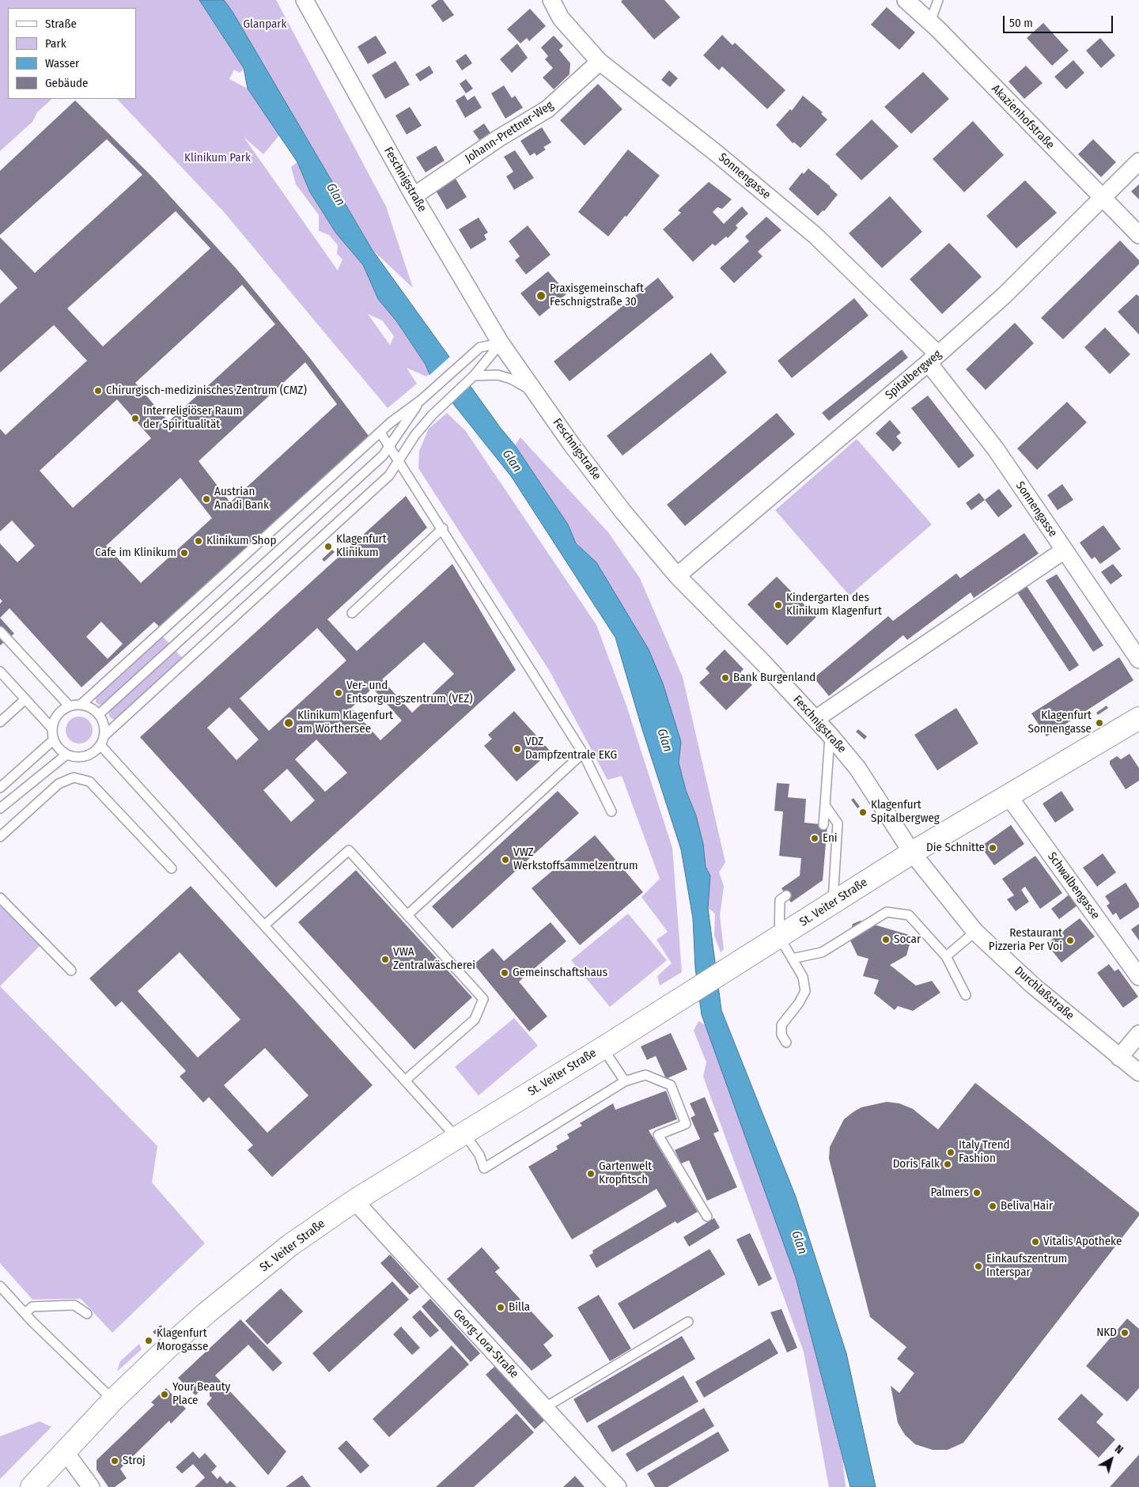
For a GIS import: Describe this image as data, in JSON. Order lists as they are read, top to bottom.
{
  "streets": {
    "main road": ["St. Veiter Straße"],
    "street": [
      "Akazienhofstraße",
      "Johann-Prettner-Weg",
      "Sonnengasse",
      "Feschnigstraße",
      "Spitalbergweg",
      "Schwalbengasse",
      "Durchlaßstraße",
      "Georg-Lora-Straße"
    ]
  },
  "crossings": [
    ["Akazienhofstraße", "Spitalbergweg"],
    ["Johann-Prettner-Weg", "Sonnengasse"],
    ["Johann-Prettner-Weg", "Feschnigstraße"],
    ["Sonnengasse", "Spitalbergweg"],
    ["Feschnigstraße", "Spitalbergweg"],
    ["Feschnigstraße", "St. Veiter Straße"],
    ["Feschnigstraße", "Durchlaßstraße"],
    ["Schwalbengasse", "St. Veiter Straße"],
    ["St. Veiter Straße", "Durchlaßstraße"],
    ["St. Veiter Straße", "Georg-Lora-Straße"]
  ],
  "water": ["Glan"],
  "parks": ["Glanpark", "Klinikum Park"],
  "places": [
    "Praxisgemeinschaft Feschnigstraße 30",
    "Chirurgisch-medizinisches Zentrum (CMZ)",
    "Interreligiöser Raum der Spiritualität",
    "Austrian Anadi Bank",
    "Klinikum Shop",
    "Klagenfurt Klinikum",
    "Cafe im Klinikum",
    "Kindergarten des Klinikum Klagenfurt",
    "Bank Burgenland",
    "Ver- und Entsorgungszentrum (VEZ)",
    "Klinikum Klagenfurt am Wörthersee",
    "Klagenfurt Sonnengasse",
    "VDZ Dampfzentrale EKG",
    "Klagenfurt Spitalbergweg",
    "Eni",
    "Die Schnitte",
    "VWZ Werkstoffsammelzentrum",
    "Socar",
    "Restaurant Pizzeria Per Voi",
    "VWA Zentralwäscherei",
    "Gemeinschaftshaus",
    "Italy Trend Fashion",
    "Doris Falk",
    "Gartenwelt Kropfitsch",
    "Palmers",
    "Beliva Hair",
    "Vitalis Apotheke",
    "Einkaufszentrum Interspar",
    "Billa",
    "NKD",
    "Klagenfurt Morogasse",
    "Your Beauty Place",
    "Stroj"
  ],
  "legend": [
    "Straße",
    "Park",
    "Wasser",
    "Gebäude"
  ],
  "scale_bar": "50 m",
  "north": "top right"
}
